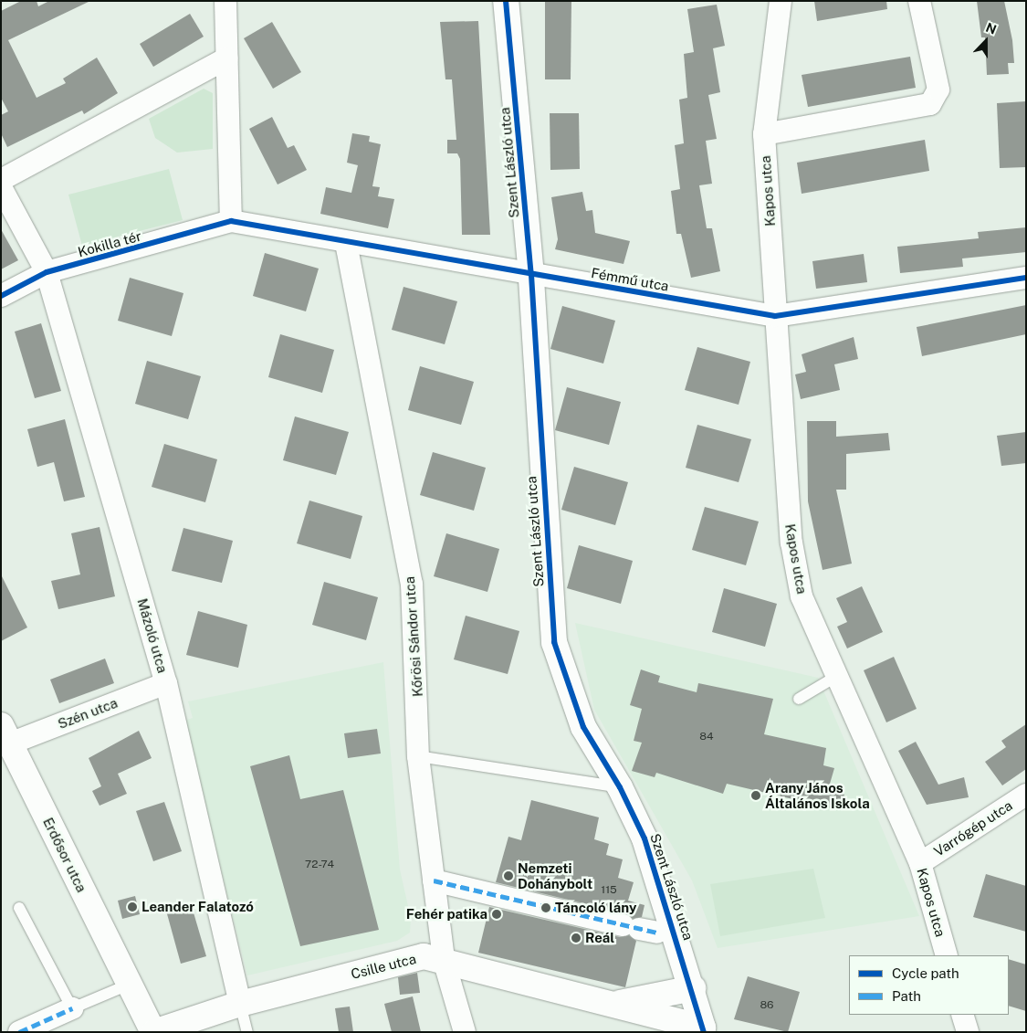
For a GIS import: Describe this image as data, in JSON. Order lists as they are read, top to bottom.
{
  "streets": {
    "street": [
      "Szent László utca",
      "Kapos utca",
      "Kokilla tér",
      "Fémmű utca",
      "Mázoló utca",
      "Kőrösi Sándor utca",
      "Szén utca",
      "Varrógép utca",
      "Erdősor utca",
      "Csille utca"
    ]
  },
  "crossings": [
    ["Szent László utca", "Fémmű utca"],
    ["Szent László utca", "Csille utca"],
    ["Kapos utca", "Fémmű utca"],
    ["Kapos utca", "Varrógép utca"],
    ["Kokilla tér", "Fémmű utca"],
    ["Kokilla tér", "Mázoló utca"],
    ["Fémmű utca", "Kőrösi Sándor utca"],
    ["Mázoló utca", "Szén utca"],
    ["Mázoló utca", "Csille utca"],
    ["Kőrösi Sándor utca", "Csille utca"],
    ["Szén utca", "Erdősor utca"],
    ["Erdősor utca", "Csille utca"]
  ],
  "places": [
    "Arany János Általános Iskola",
    "Nemzeti Dohánybolt",
    "Leander Falatozó",
    "Táncoló lány",
    "Fehér patika",
    "Reál"
  ],
  "house_numbers": [
    "84",
    "72-74",
    "115",
    "86"
  ],
  "legend": ["Cycle path", "Path"],
  "north": "top"
}
